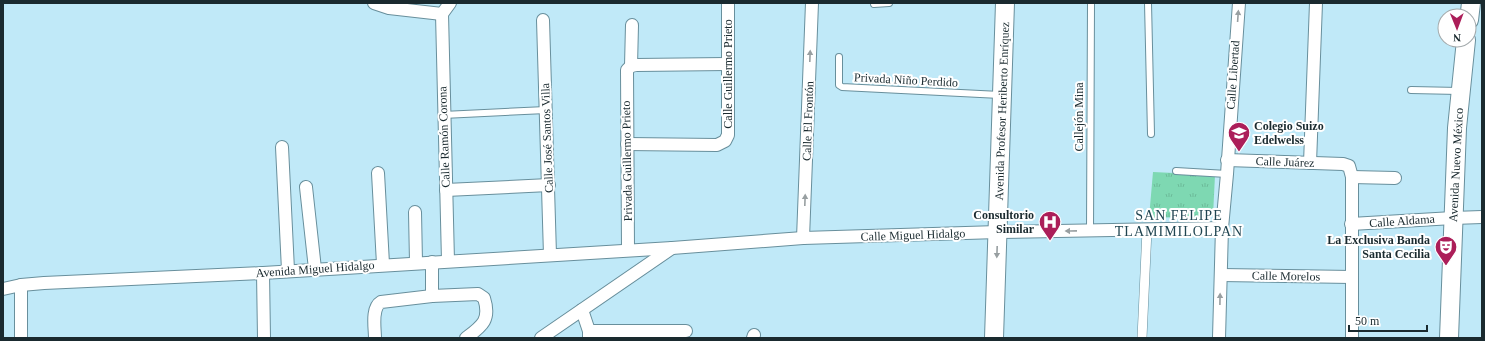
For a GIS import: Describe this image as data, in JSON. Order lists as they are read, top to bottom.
{
  "streets": {
    "main road": ["Avenida Profesor Heriberto Enríquez", "Avenida Nuevo México"],
    "street": [
      "Calle Guillermo Prieto",
      "Calle Libertad",
      "Calle El Frontón",
      "Calle Ramón Corona",
      "Calle José Santos Villa",
      "Privada Guillermo Prieto",
      "Calle Juárez",
      "Calle Aldama",
      "Calle Miguel Hidalgo",
      "Avenida Miguel Hidalgo",
      "Calle Morelos"
    ],
    "lane": ["Privada Niño Perdido", "Callejón Mina"]
  },
  "crossings": [
    ["Calle Guillermo Prieto", "Privada Guillermo Prieto"],
    ["Calle Libertad", "Calle Juárez"],
    ["Calle Libertad", "Calle Miguel Hidalgo"],
    ["Calle Libertad", "Calle Morelos"],
    ["Privada Niño Perdido", "Avenida Profesor Heriberto Enríquez"],
    ["Avenida Profesor Heriberto Enríquez", "Calle Miguel Hidalgo"],
    ["Callejón Mina", "Calle Miguel Hidalgo"],
    ["Calle El Frontón", "Calle Miguel Hidalgo"],
    ["Calle Ramón Corona", "Avenida Miguel Hidalgo"],
    ["Calle José Santos Villa", "Avenida Miguel Hidalgo"],
    ["Privada Guillermo Prieto", "Calle Miguel Hidalgo"],
    ["Privada Guillermo Prieto", "Avenida Miguel Hidalgo"],
    ["Avenida Nuevo México", "Calle Aldama"],
    ["Calle Miguel Hidalgo", "Avenida Miguel Hidalgo"]
  ],
  "one_way": ["Calle El Frontón"],
  "districts": ["SAN FELIPE TLAMIMILOLPAN"],
  "places": {
    "school or university": ["Colegio Suizo Edelwelss"],
    "hospital": ["Consultorio Similar"],
    "theatre": ["La Exclusiva Banda Santa Cecilia"]
  },
  "scale_bar": "50 m",
  "north": "bottom"
}
